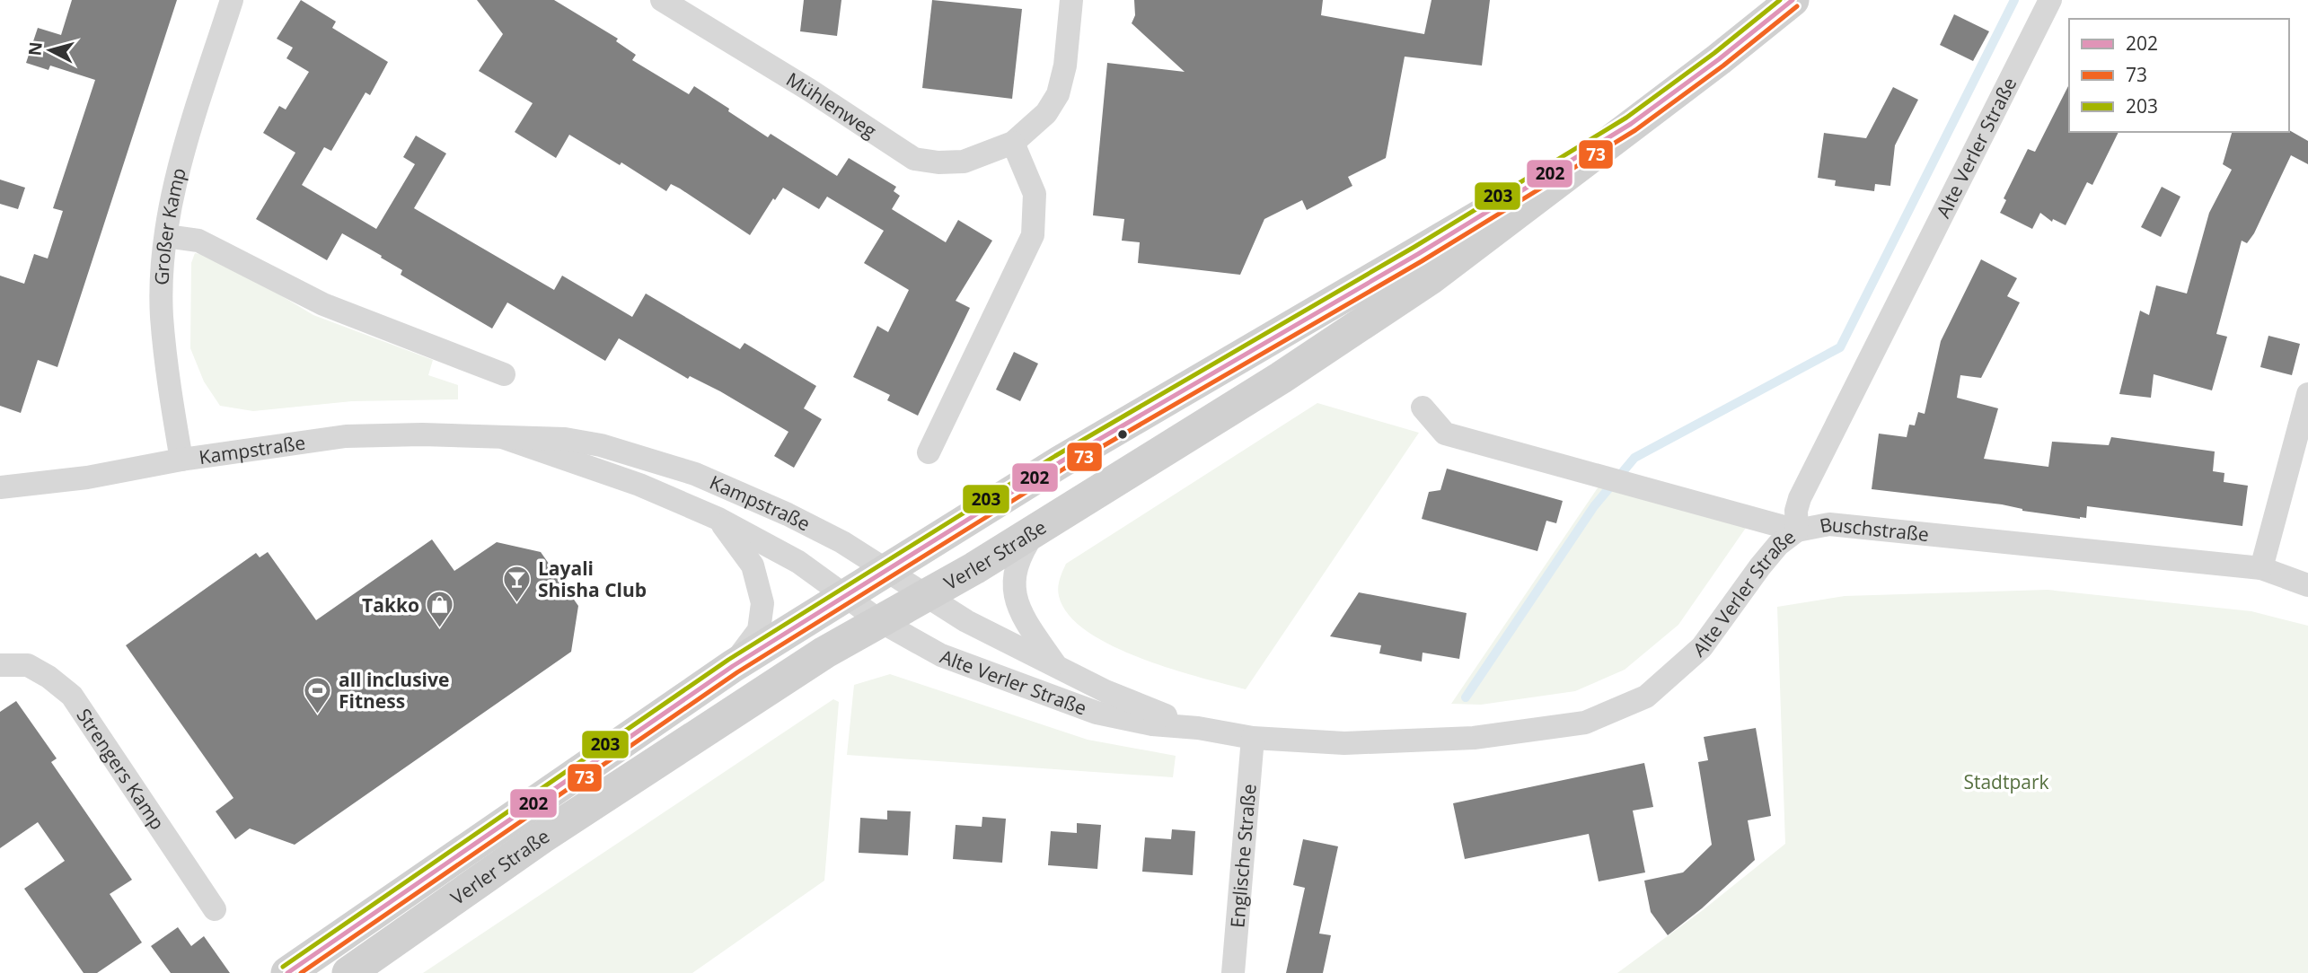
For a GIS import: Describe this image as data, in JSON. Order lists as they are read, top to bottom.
{
  "streets": {
    "main road": ["Verler Straße"],
    "street": [
      "Mühlenweg",
      "Alte Verler Straße",
      "Großer Kamp",
      "Kampstraße",
      "Buschstraße",
      "Strengers Kamp",
      "Englische Straße"
    ]
  },
  "crossings": [
    ["Alte Verler Straße", "Kampstraße"],
    ["Alte Verler Straße", "Buschstraße"],
    ["Alte Verler Straße", "Verler Straße"],
    ["Alte Verler Straße", "Englische Straße"],
    ["Großer Kamp", "Kampstraße"],
    ["Kampstraße", "Verler Straße"]
  ],
  "parks": ["Stadtpark"],
  "places": {
    "bar": ["Layali Shisha Club"],
    "shop": ["Takko"],
    "sports": ["all inclusive Fitness"]
  },
  "lines": ["transit line 202", "transit line 203", "transit line 73"],
  "legend": ["202", "73", "203"],
  "north": "left"
}
